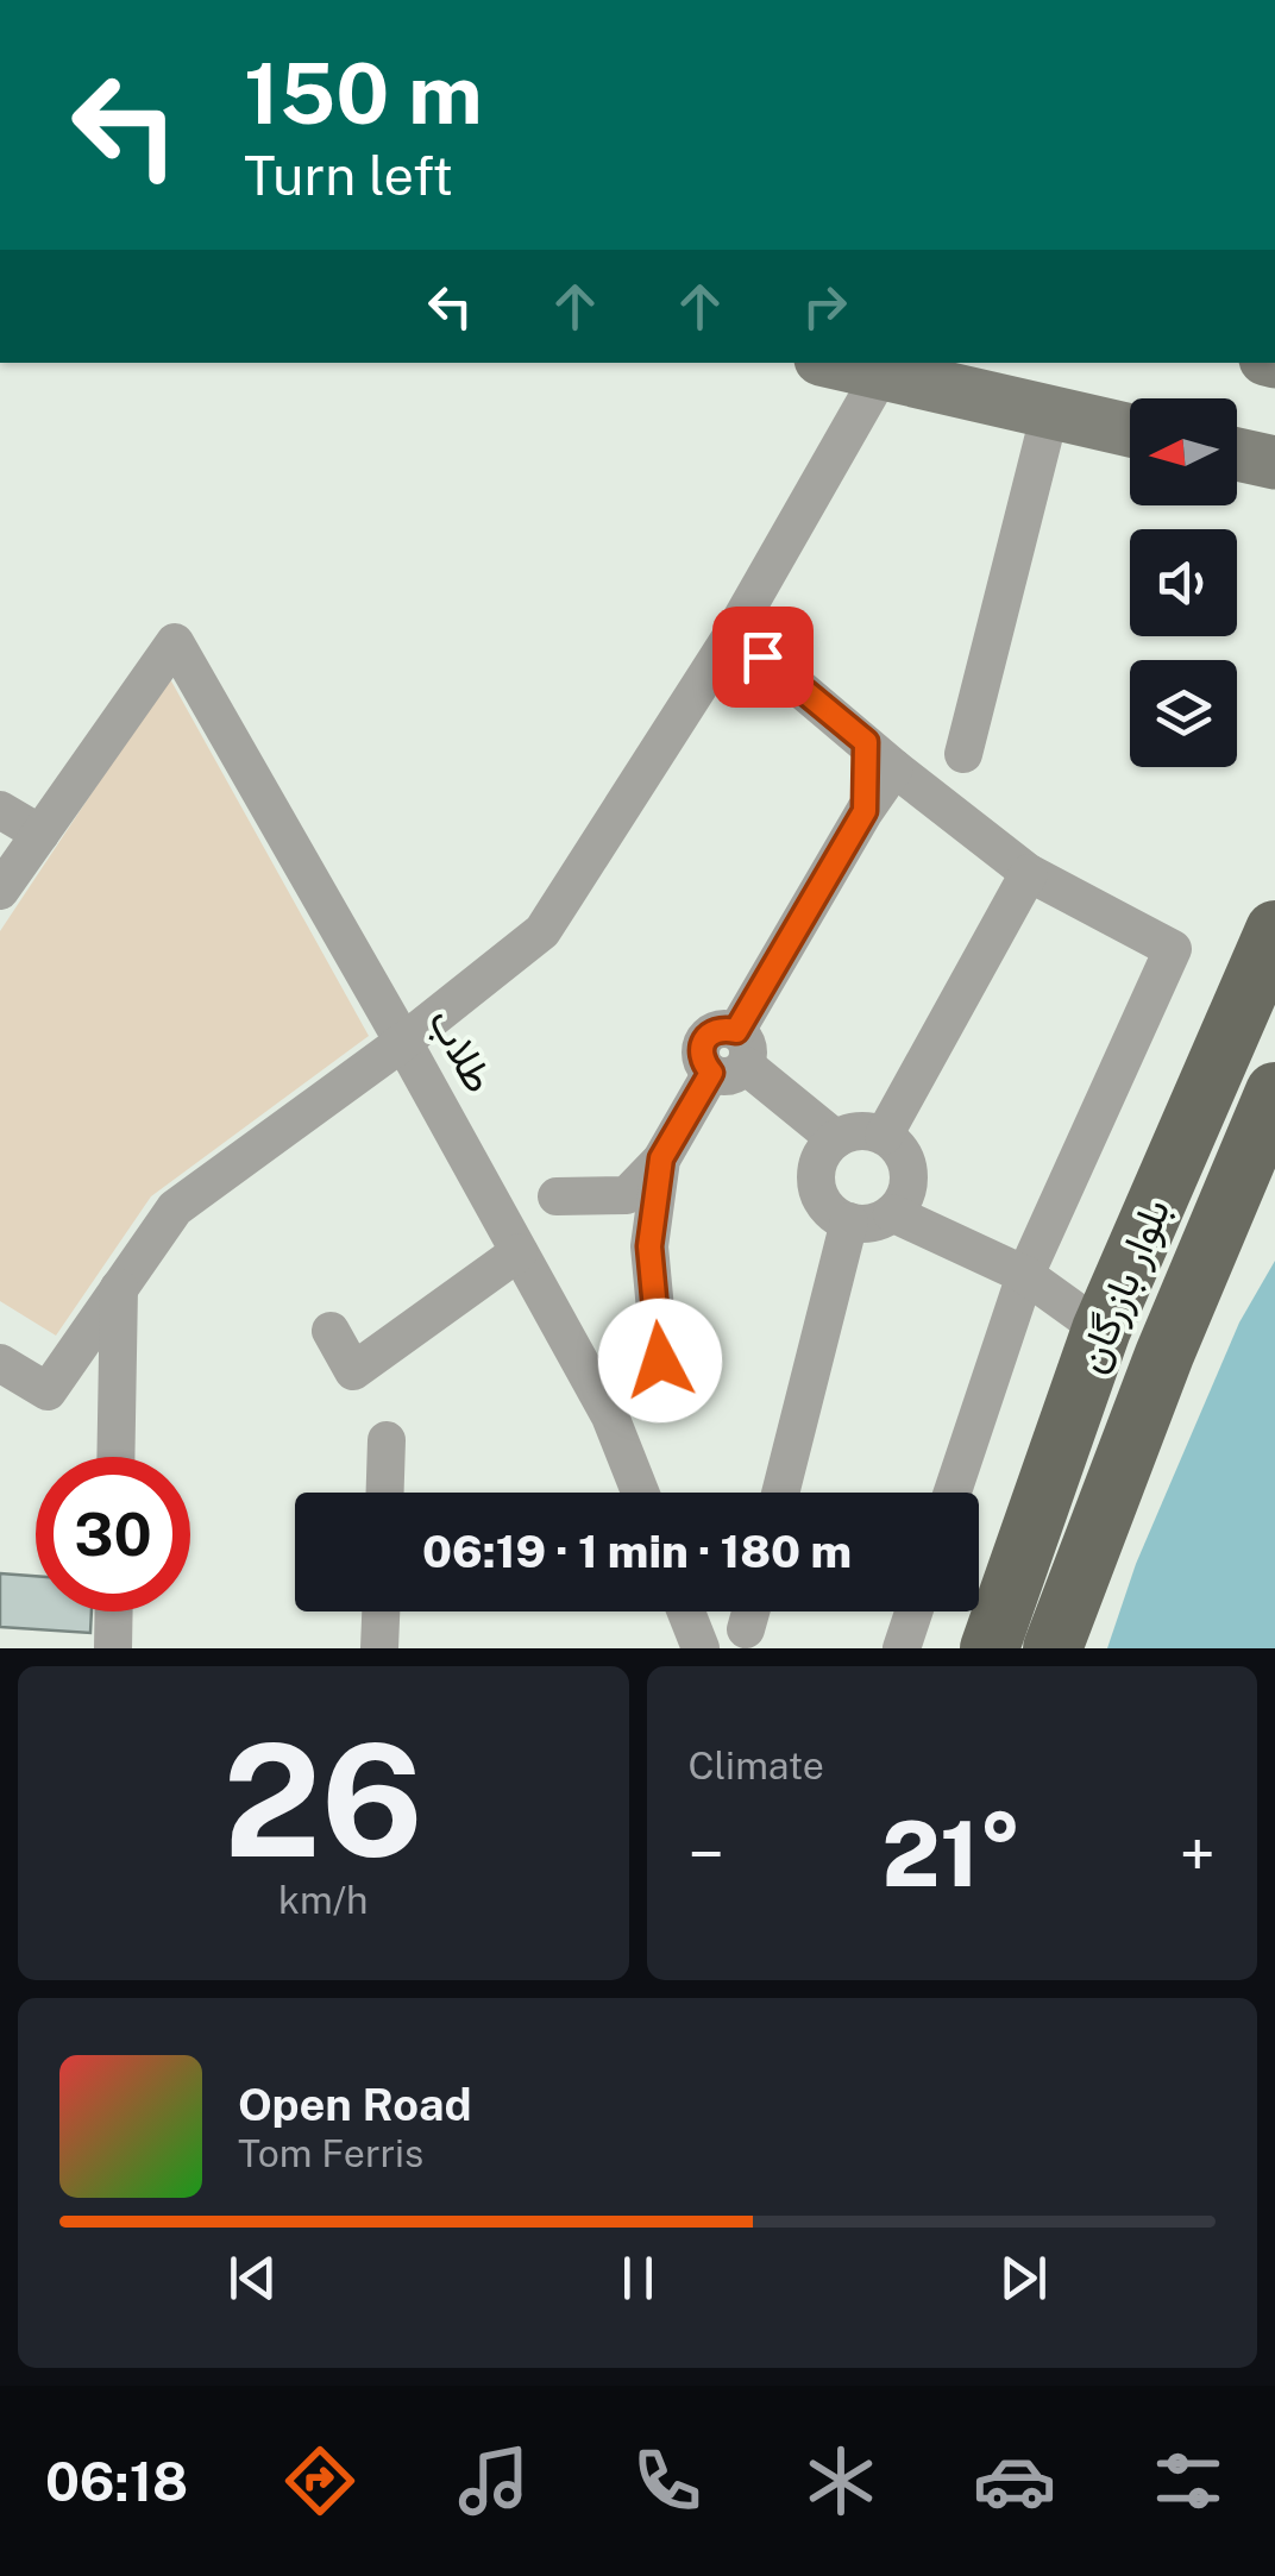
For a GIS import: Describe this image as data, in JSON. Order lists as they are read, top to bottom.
{
  "streets": {
    "main road": ["بلوار بازرگان"],
    "street": ["طلاب"]
  },
  "north": "left",
  "page": {
    "turn": ["150 m", "Turn left"],
    "limit": "30",
    "trip": "06:19 · 1 min · 180 m",
    "tile": [
      ["26", "km/h"],
      "Climate"
    ],
    "heat": ["−", "21°", "+"],
    "song": ["Open Road", "Tom Ferris"],
    "tabs": "06:18"
  }
}
